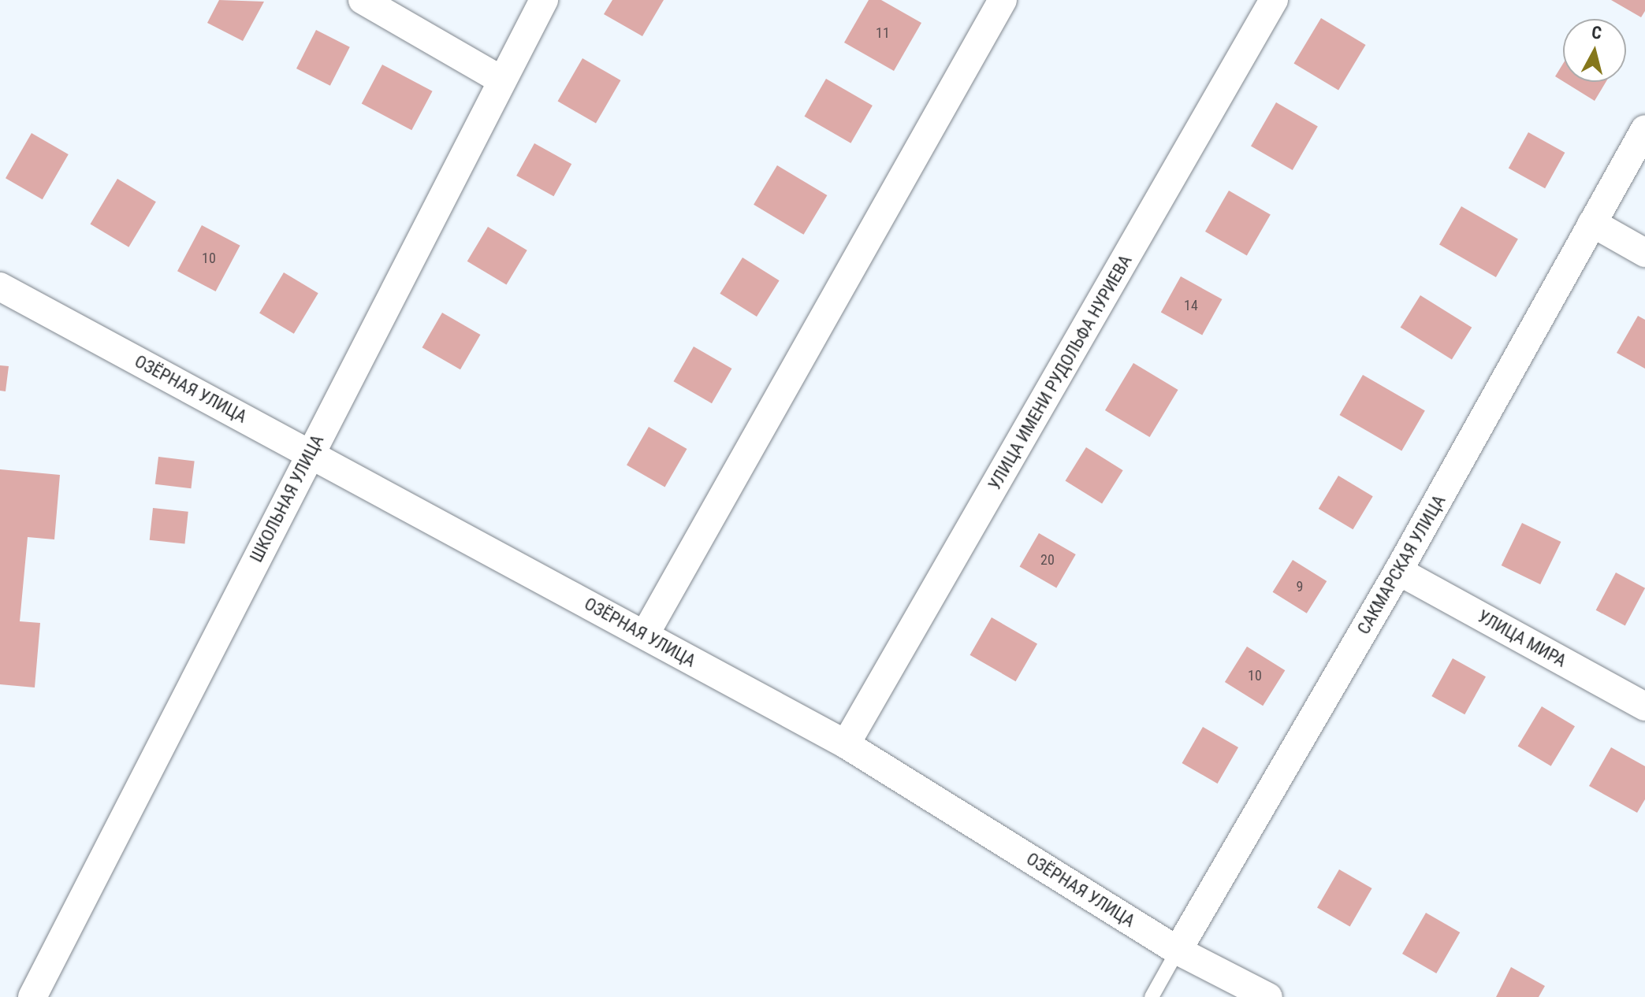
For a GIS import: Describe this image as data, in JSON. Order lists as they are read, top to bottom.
{
  "streets": {
    "street": [
      "УЛИЦА ИМЕНИ РУДОЛЬФА НУРИЕВА",
      "ОЗЁРНАЯ УЛИЦА",
      "ШКОЛЬНАЯ УЛИЦА",
      "САКМАРСКАЯ УЛИЦА",
      "УЛИЦА МИРА"
    ]
  },
  "crossings": [
    ["УЛИЦА ИМЕНИ РУДОЛЬФА НУРИЕВА", "ОЗЁРНАЯ УЛИЦА"],
    ["ОЗЁРНАЯ УЛИЦА", "ШКОЛЬНАЯ УЛИЦА"],
    ["ОЗЁРНАЯ УЛИЦА", "САКМАРСКАЯ УЛИЦА"],
    ["САКМАРСКАЯ УЛИЦА", "УЛИЦА МИРА"]
  ],
  "house_numbers": [
    "11",
    "10",
    "14",
    "20",
    "9",
    "10"
  ],
  "north": "top"
}
